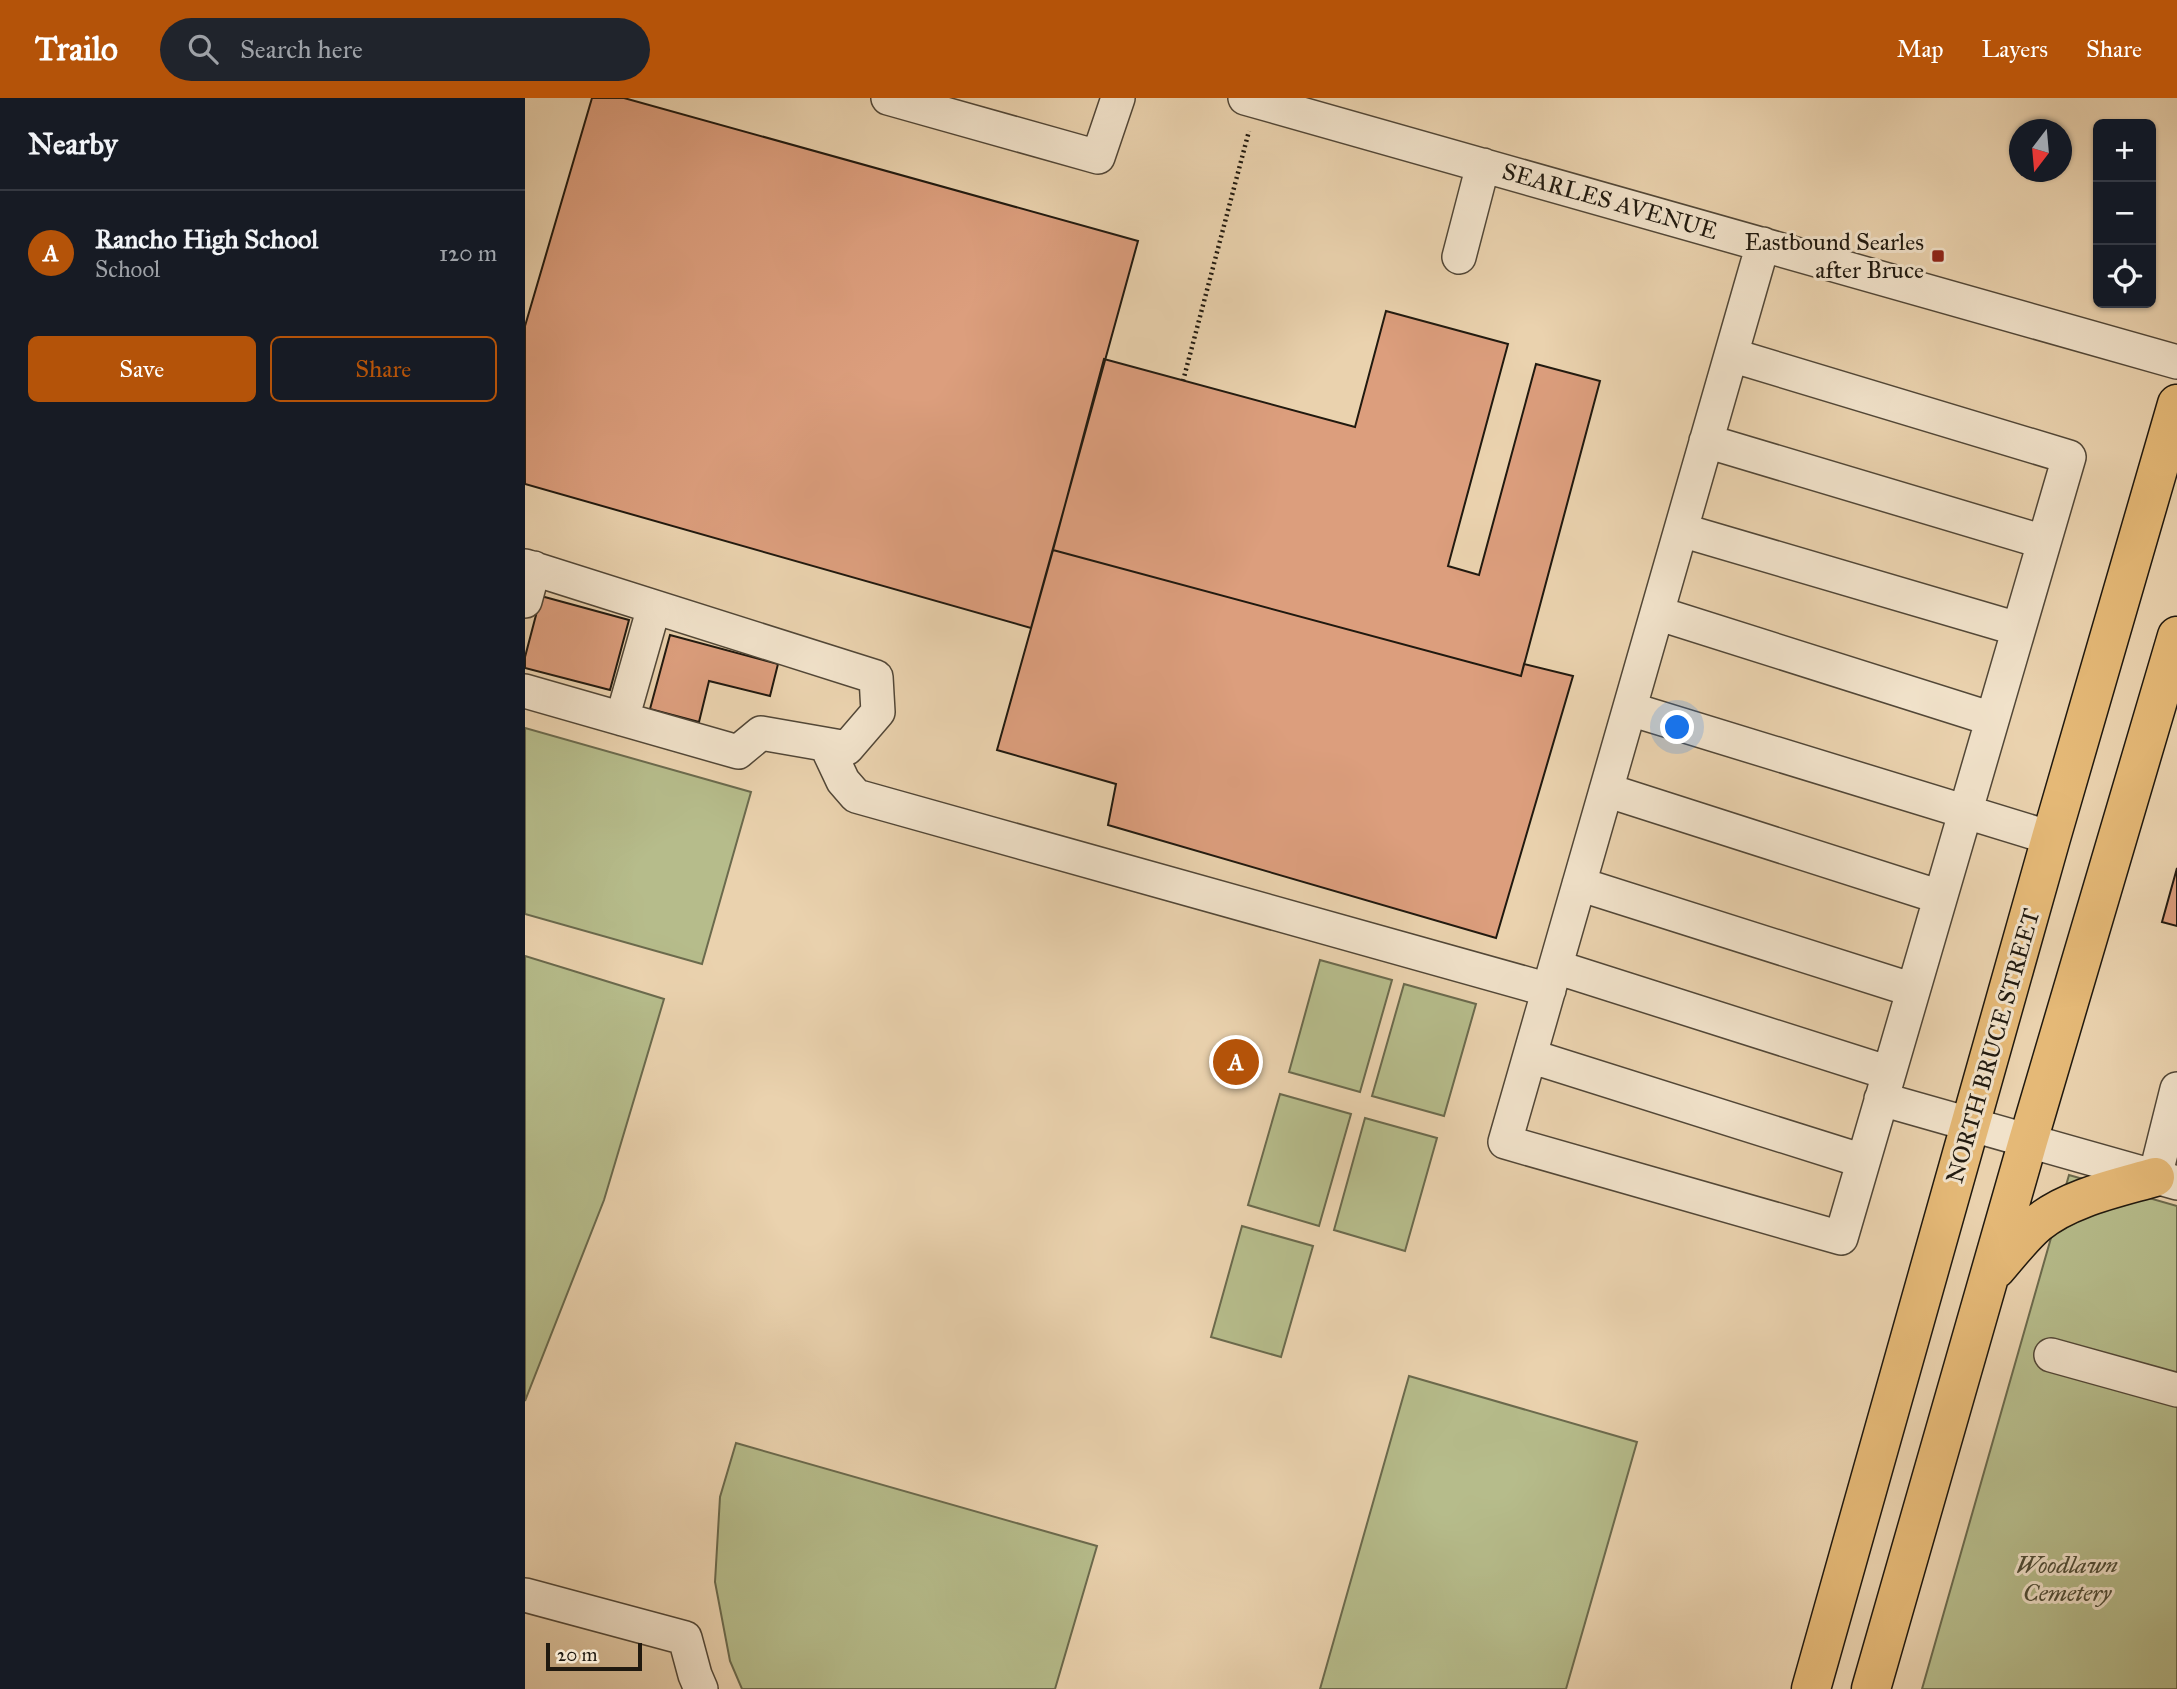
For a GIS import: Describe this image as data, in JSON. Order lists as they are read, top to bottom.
{
  "streets": {
    "main road": ["NORTH BRUCE STREET"],
    "street": ["SEARLES AVENUE"]
  },
  "parks": ["Woodlawn Cemetery"],
  "places": {
    "transit": ["Eastbound Searles after Bruce"]
  },
  "scale_bar": "20 m",
  "north": "bottom",
  "page": {
    "header": "Trailo",
    "search": "Search here",
    "nav": ["Map", "Layers", "Share"],
    "heading": "Nearby",
    "map_buttons": ["+", "−"],
    "list": [
      {
        "mark": "A",
        "name": "Rancho High School",
        "note": "School",
        "value": "120 m"
      }
    ],
    "buttons": ["Save", "Share"],
    "pins": "A",
    "scale": "20 m"
  }
}
